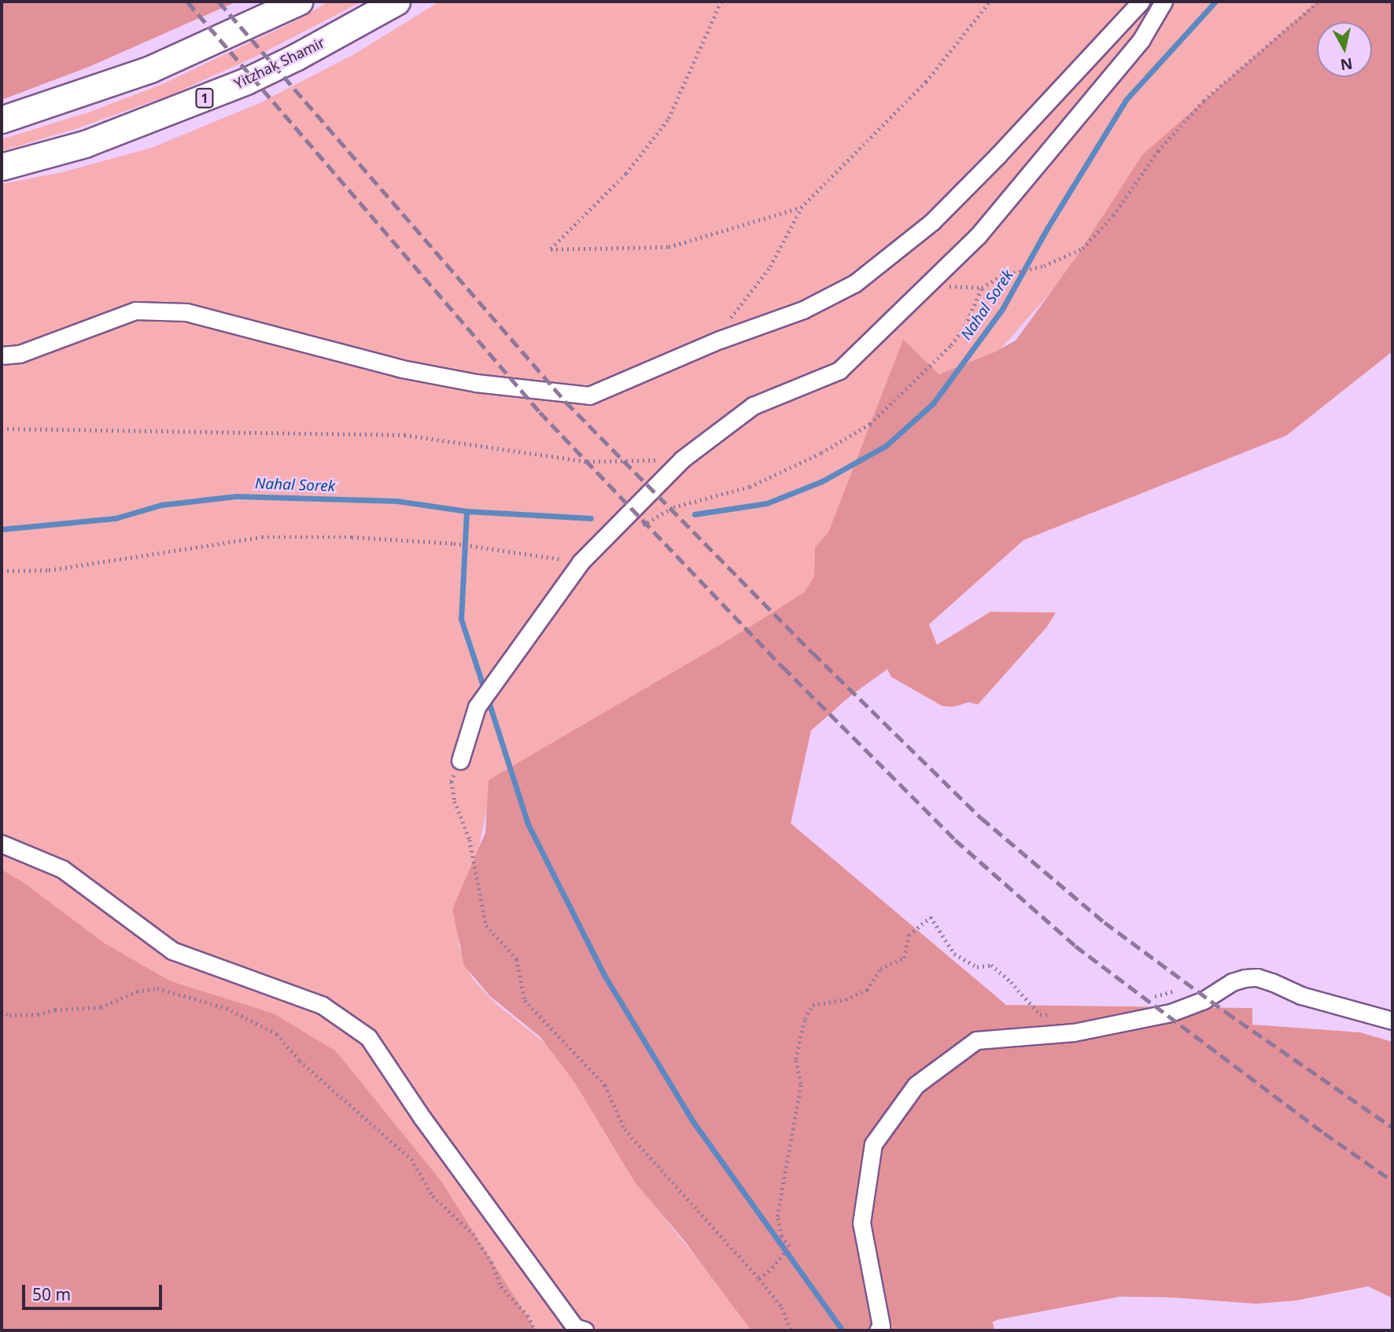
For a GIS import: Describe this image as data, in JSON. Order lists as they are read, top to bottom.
{
  "streets": {
    "highway": ["Yitzhak Shamir", "1"]
  },
  "water": ["Nahal Sorek"],
  "scale_bar": "50 m",
  "north": "bottom"
}
